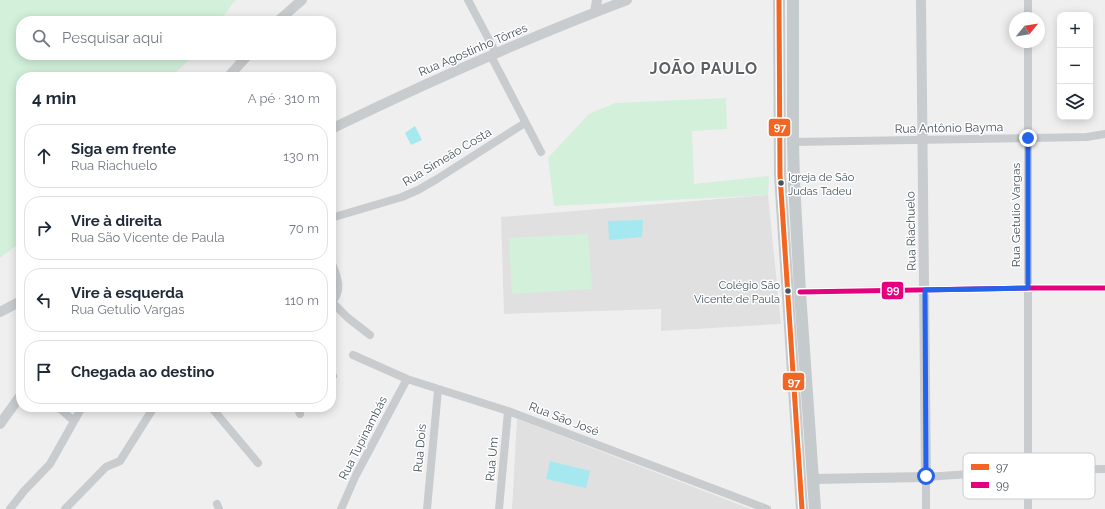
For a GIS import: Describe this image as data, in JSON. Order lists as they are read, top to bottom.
{
  "streets": {
    "street": [
      "Rua Agostinho Tôrres",
      "Rua Antônio Bayma",
      "Rua Simeão Costa",
      "Rua Getulio Vargas",
      "Rua Riachuelo",
      "Rua São José",
      "Rua Tupinambás",
      "Rua Dois",
      "Rua Um"
    ]
  },
  "crossings": [
    ["Rua Antônio Bayma", "Rua Getulio Vargas"],
    ["Rua Antônio Bayma", "Rua Riachuelo"],
    ["Rua São José", "Rua Tupinambás"],
    ["Rua São José", "Rua Dois"],
    ["Rua São José", "Rua Um"]
  ],
  "districts": ["JOÃO PAULO"],
  "places": ["Igreja de São Judas Tadeu", "Colégio São Vicente de Paula"],
  "lines": ["transit line 97", "transit line 99"],
  "legend": ["97", "99"],
  "north": "top right",
  "page": {
    "map_buttons": ["+", "−"],
    "search": "Pesquisar aqui",
    "heading": ["4 min", "A pé · 310 m"],
    "list": [
      ["Siga em frente", "Rua Riachuelo", "130 m"],
      ["Vire à direita", "Rua São Vicente de Paula", "70 m"],
      ["Vire à esquerda", "Rua Getulio Vargas", "110 m"],
      "Chegada ao destino"
    ]
  }
}
